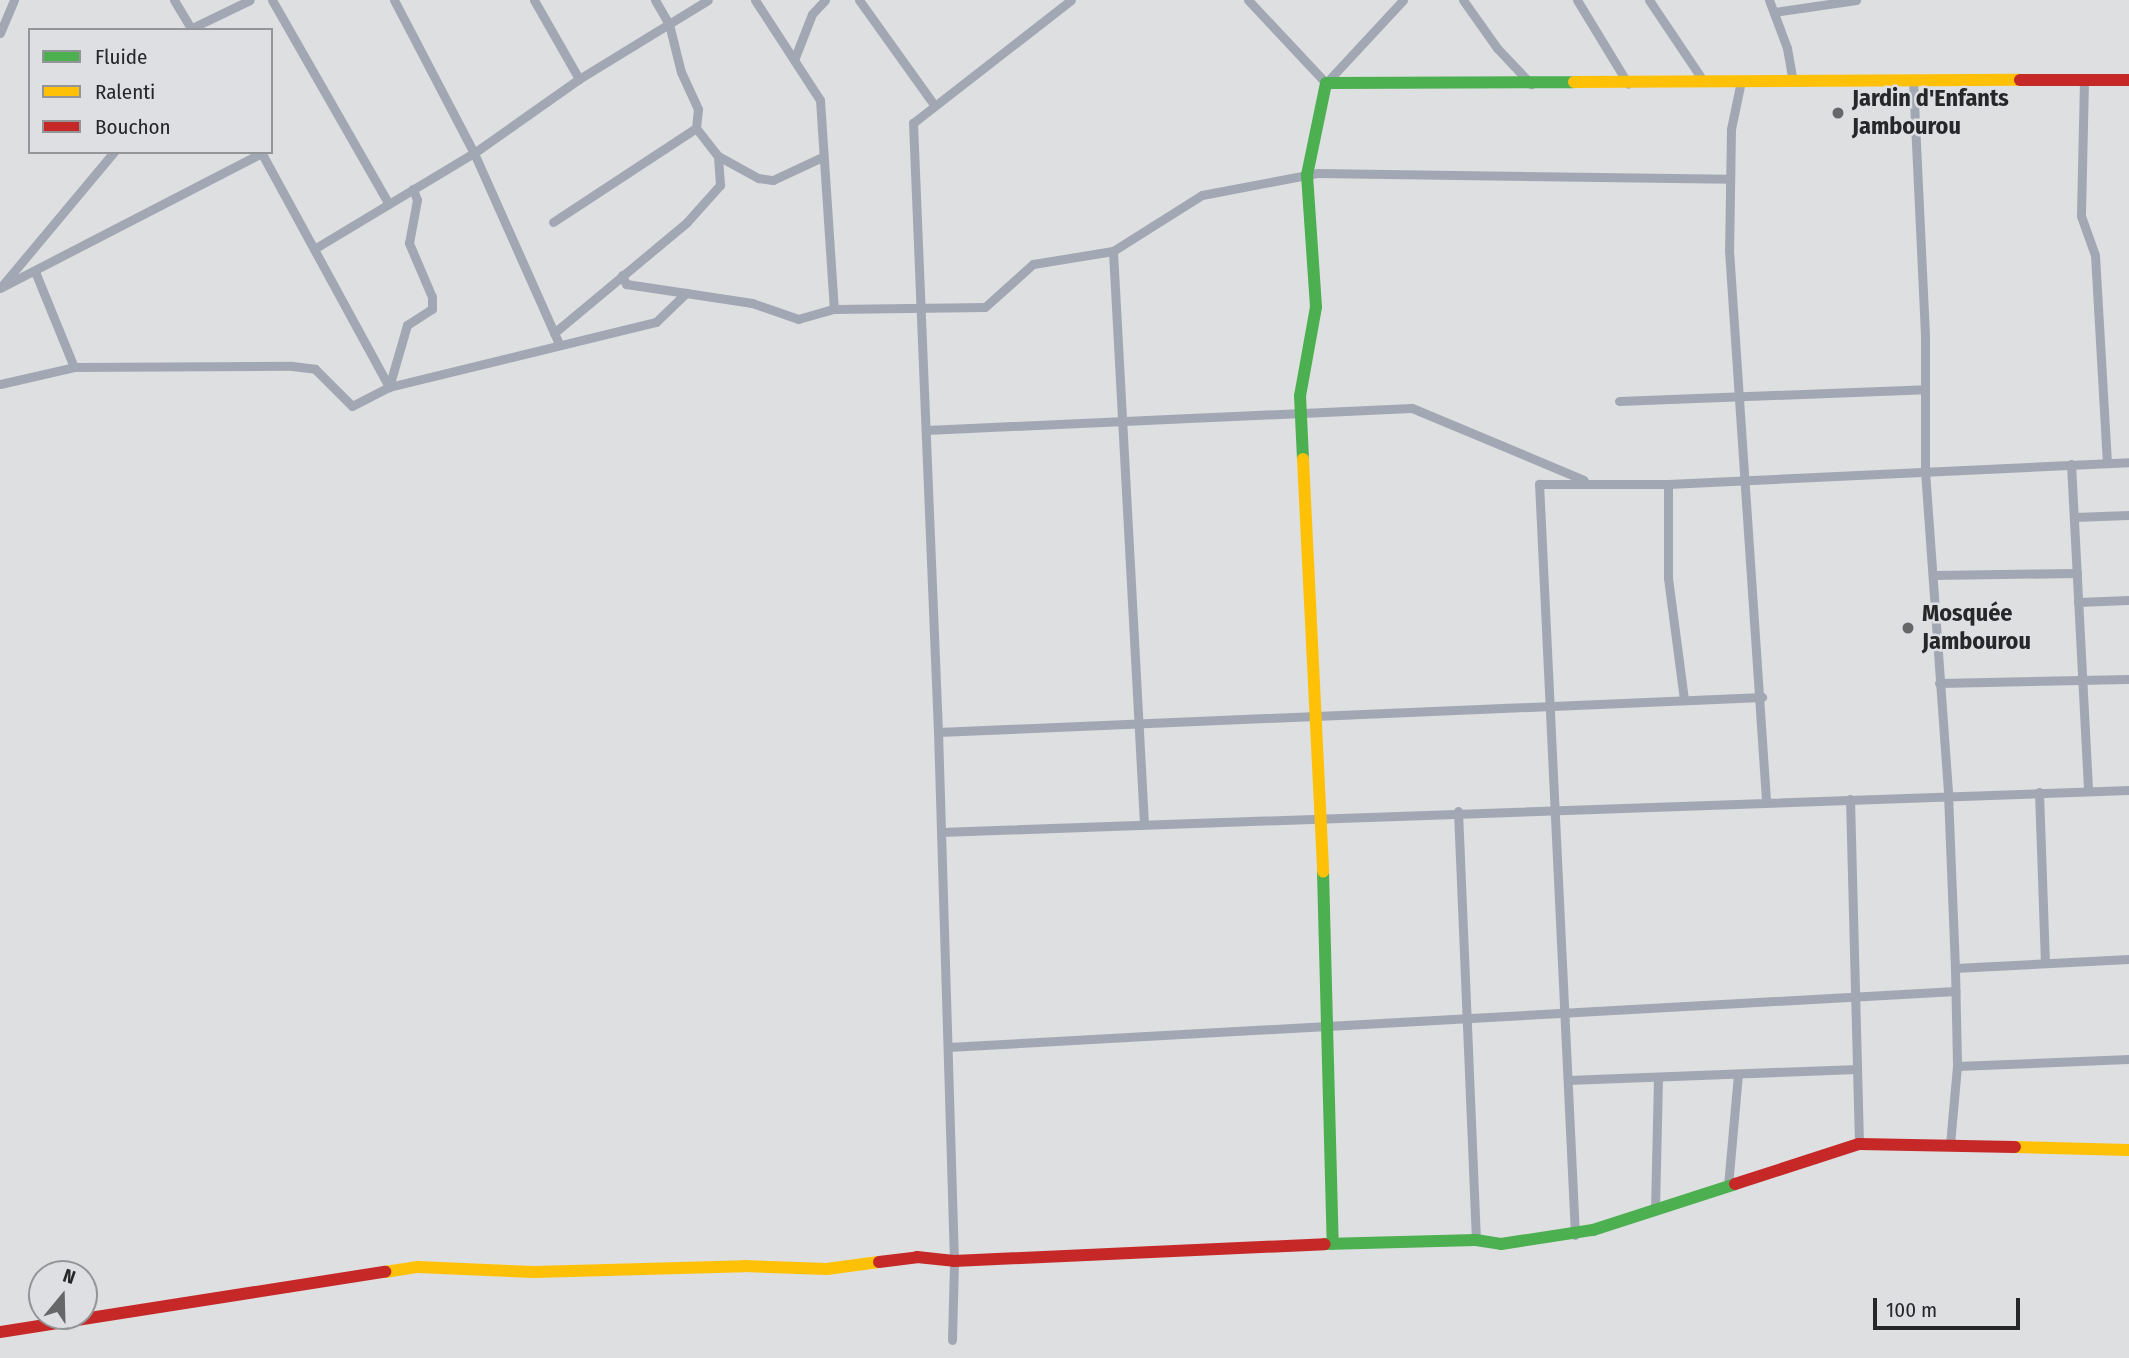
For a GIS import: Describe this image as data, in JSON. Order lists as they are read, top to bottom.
{
  "places": ["Jardin d'Enfants Jambourou", "Mosquée Jambourou"],
  "legend": ["Fluide", "Ralenti", "Bouchon"],
  "scale_bar": "100 m",
  "north": "top"
}
